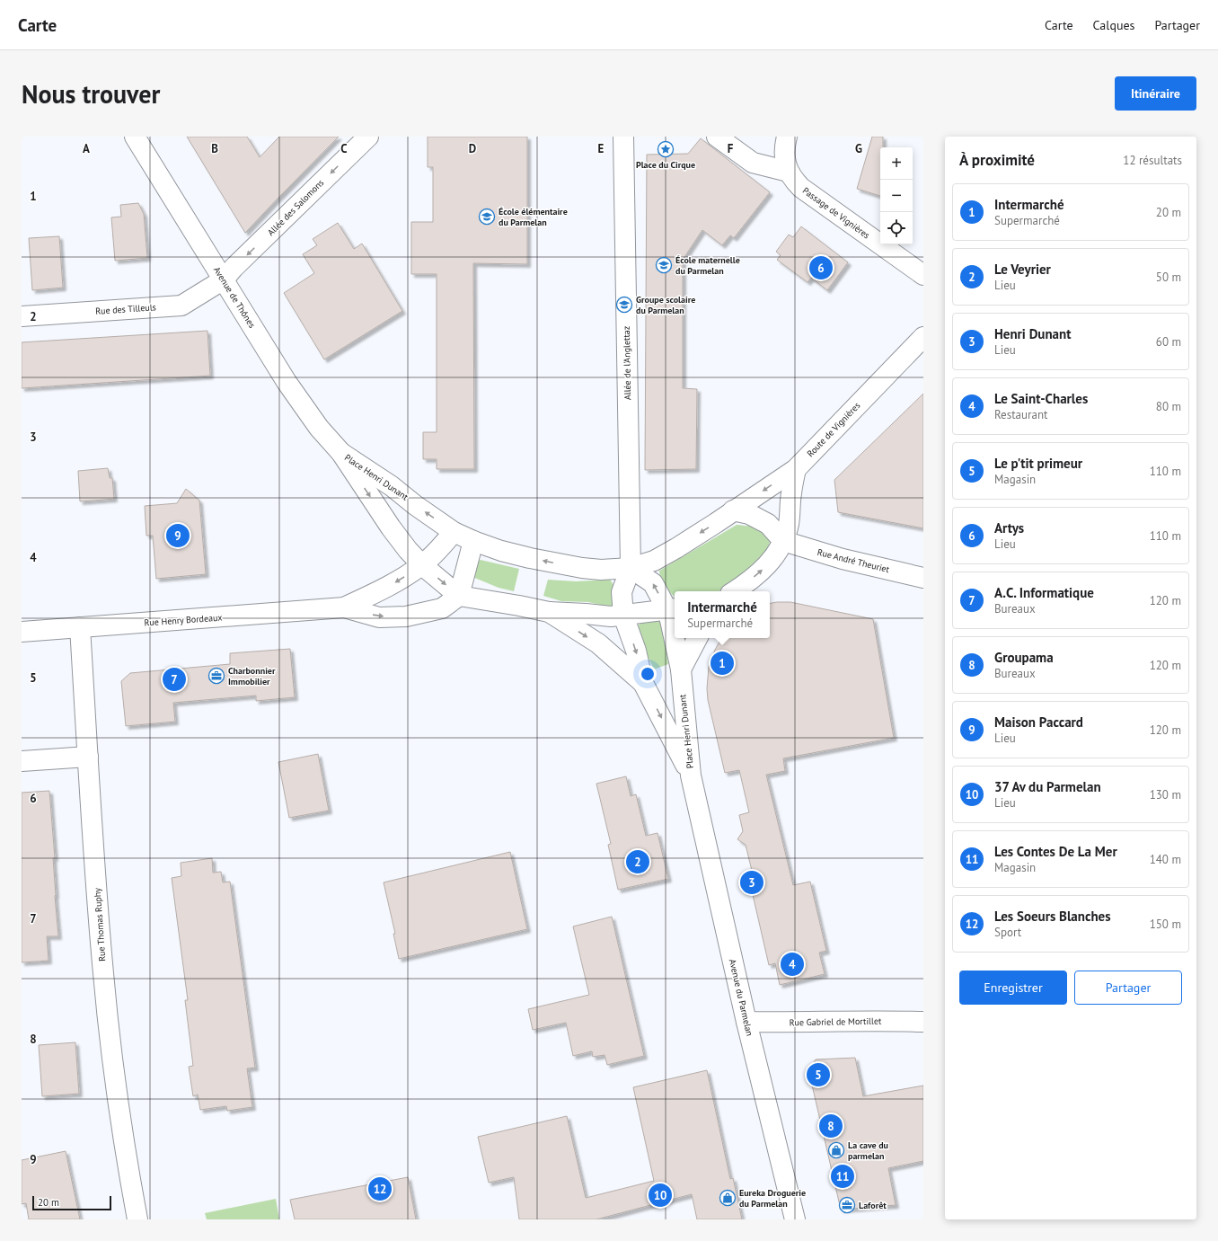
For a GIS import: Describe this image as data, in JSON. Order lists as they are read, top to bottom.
{
  "streets": {
    "street": [
      "Allée des Salomons",
      "Passage de Vignières",
      "Avenue de Thônes",
      "Rue des Tilleuls",
      "Allée de l'Anglettaz",
      "Route de Vignières",
      "Place Henri Dunant",
      "Rue André Theuriet",
      "Rue Henry Bordeaux",
      "Rue Thomas Ruphy",
      "Avenue du Parmelan",
      "Rue Gabriel de Mortillet"
    ]
  },
  "crossings": [
    ["Allée des Salomons", "Avenue de Thônes"],
    ["Allée des Salomons", "Rue des Tilleuls"],
    ["Avenue de Thônes", "Rue des Tilleuls"],
    ["Avenue de Thônes", "Place Henri Dunant"],
    ["Allée de l'Anglettaz", "Place Henri Dunant"],
    ["Route de Vignières", "Place Henri Dunant"],
    ["Place Henri Dunant", "Rue Henry Bordeaux"],
    ["Place Henri Dunant", "Avenue du Parmelan"],
    ["Rue Henry Bordeaux", "Rue Thomas Ruphy"],
    ["Avenue du Parmelan", "Rue Gabriel de Mortillet"]
  ],
  "one_way": ["Allée des Salomons"],
  "places": {
    "place": ["Place du Cirque"],
    "school or university": ["École élémentaire du Parmelan", "École maternelle du Parmelan", "Groupe scolaire du Parmelan"],
    "office": ["Charbonnier Immobilier", "Laforêt"],
    "shop": ["La cave du parmelan", "Eureka Droguerie du Parmelan"]
  },
  "scale_bar": "20 m",
  "page": {
    "header": "Carte",
    "nav": ["Carte", "Calques", "Partager"],
    "buttons": [
      "Itinéraire",
      ["Enregistrer", "Partager"]
    ],
    "title": "Nous trouver",
    "heading": ["À proximité", "12 résultats"],
    "map_buttons": ["+", "−"],
    "list": [
      {
        "mark": "1",
        "name": "Intermarché",
        "note": "Supermarché",
        "value": "20 m"
      },
      {
        "mark": "2",
        "name": "Le Veyrier",
        "note": "Lieu",
        "value": "50 m"
      },
      {
        "mark": "3",
        "name": "Henri Dunant",
        "note": "Lieu",
        "value": "60 m"
      },
      {
        "mark": "4",
        "name": "Le Saint-Charles",
        "note": "Restaurant",
        "value": "80 m"
      },
      {
        "mark": "5",
        "name": "Le p'tit primeur",
        "note": "Magasin",
        "value": "110 m"
      },
      {
        "mark": "6",
        "name": "Artys",
        "note": "Lieu",
        "value": "110 m"
      },
      {
        "mark": "7",
        "name": "A.C. Informatique",
        "note": "Bureaux",
        "value": "120 m"
      },
      {
        "mark": "8",
        "name": "Groupama",
        "note": "Bureaux",
        "value": "120 m"
      },
      {
        "mark": "9",
        "name": "Maison Paccard",
        "note": "Lieu",
        "value": "120 m"
      },
      {
        "mark": "10",
        "name": "37 Av du Parmelan",
        "note": "Lieu",
        "value": "130 m"
      },
      {
        "mark": "11",
        "name": "Les Contes De La Mer",
        "note": "Magasin",
        "value": "140 m"
      },
      {
        "mark": "12",
        "name": "Les Soeurs Blanches",
        "note": "Sport",
        "value": "150 m"
      }
    ],
    "pins": [
      "6",
      "9",
      "1",
      "7",
      "2",
      "3",
      "4",
      "5",
      "8",
      "11",
      "12",
      "10"
    ],
    "popup": ["Intermarché", "Supermarché"],
    "scale": "20 m"
  },
  "grid": {
    "columns": [
      "A",
      "B",
      "C",
      "D",
      "E",
      "F",
      "G"
    ],
    "rows": [
      "1",
      "2",
      "3",
      "4",
      "5",
      "6",
      "7",
      "8",
      "9"
    ]
  }
}
